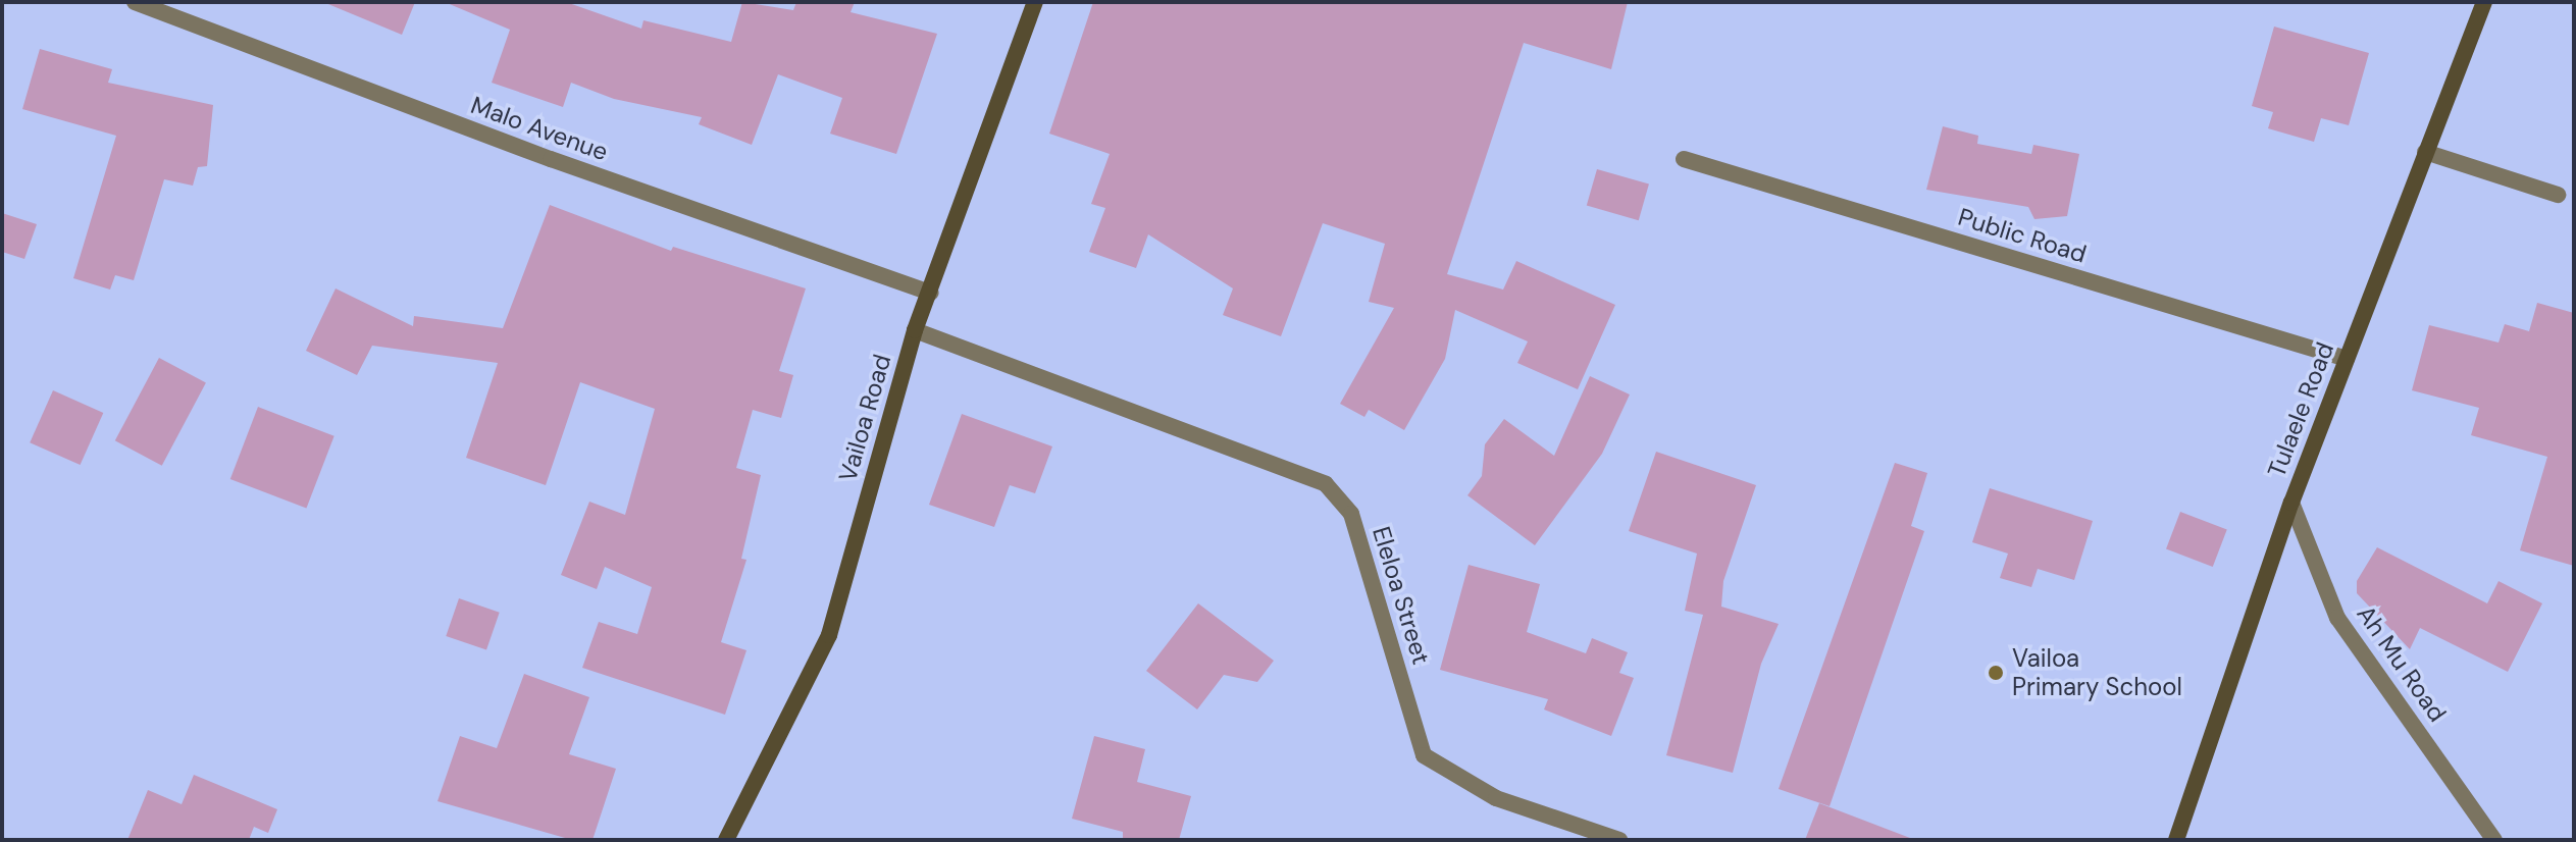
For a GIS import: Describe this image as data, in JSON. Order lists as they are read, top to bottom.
{
  "streets": {
    "main road": ["Tulaele Road", "Vailoa Road"],
    "street": [
      "Malo Avenue",
      "Public Road",
      "Eleloa Street",
      "Ah Mu Road"
    ]
  },
  "crossings": [
    ["Malo Avenue", "Vailoa Road"],
    ["Public Road", "Tulaele Road"],
    ["Tulaele Road", "Ah Mu Road"],
    ["Vailoa Road", "Eleloa Street"]
  ],
  "places": ["Vailoa Primary School"]
}
